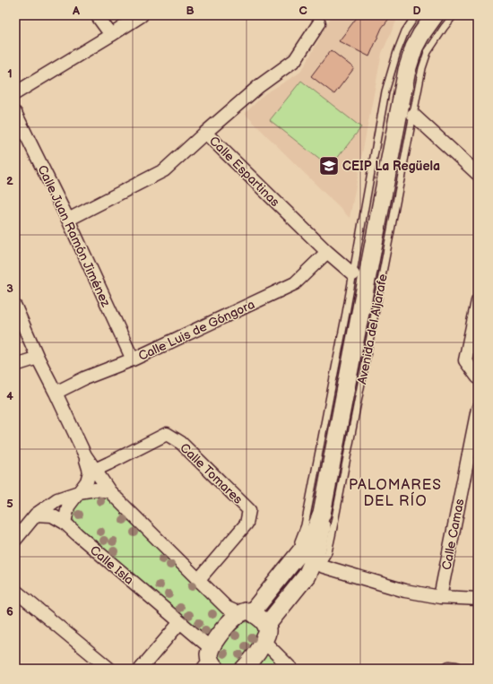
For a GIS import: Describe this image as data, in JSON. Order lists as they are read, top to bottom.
{
  "streets": {
    "street": [
      "Calle Espartinas",
      "Calle Juan Ramón Jiménez",
      "Avenida del Aljarafe",
      "Calle Luis de Góngora",
      "Calle Tomares",
      "Calle Camas",
      "Calle Isla"
    ]
  },
  "crossings": [
    ["Calle Espartinas", "Avenida del Aljarafe"],
    ["Calle Espartinas", "Calle Luis de Góngora"],
    ["Calle Juan Ramón Jiménez", "Calle Luis de Góngora"],
    ["Avenida del Aljarafe", "Calle Isla"]
  ],
  "districts": ["PALOMARES DEL RÍO"],
  "places": {
    "school or university": ["CEIP La Regüela"]
  },
  "grid": {
    "columns": [
      "A",
      "B",
      "C",
      "D"
    ],
    "rows": [
      "1",
      "2",
      "3",
      "4",
      "5",
      "6"
    ]
  }
}
